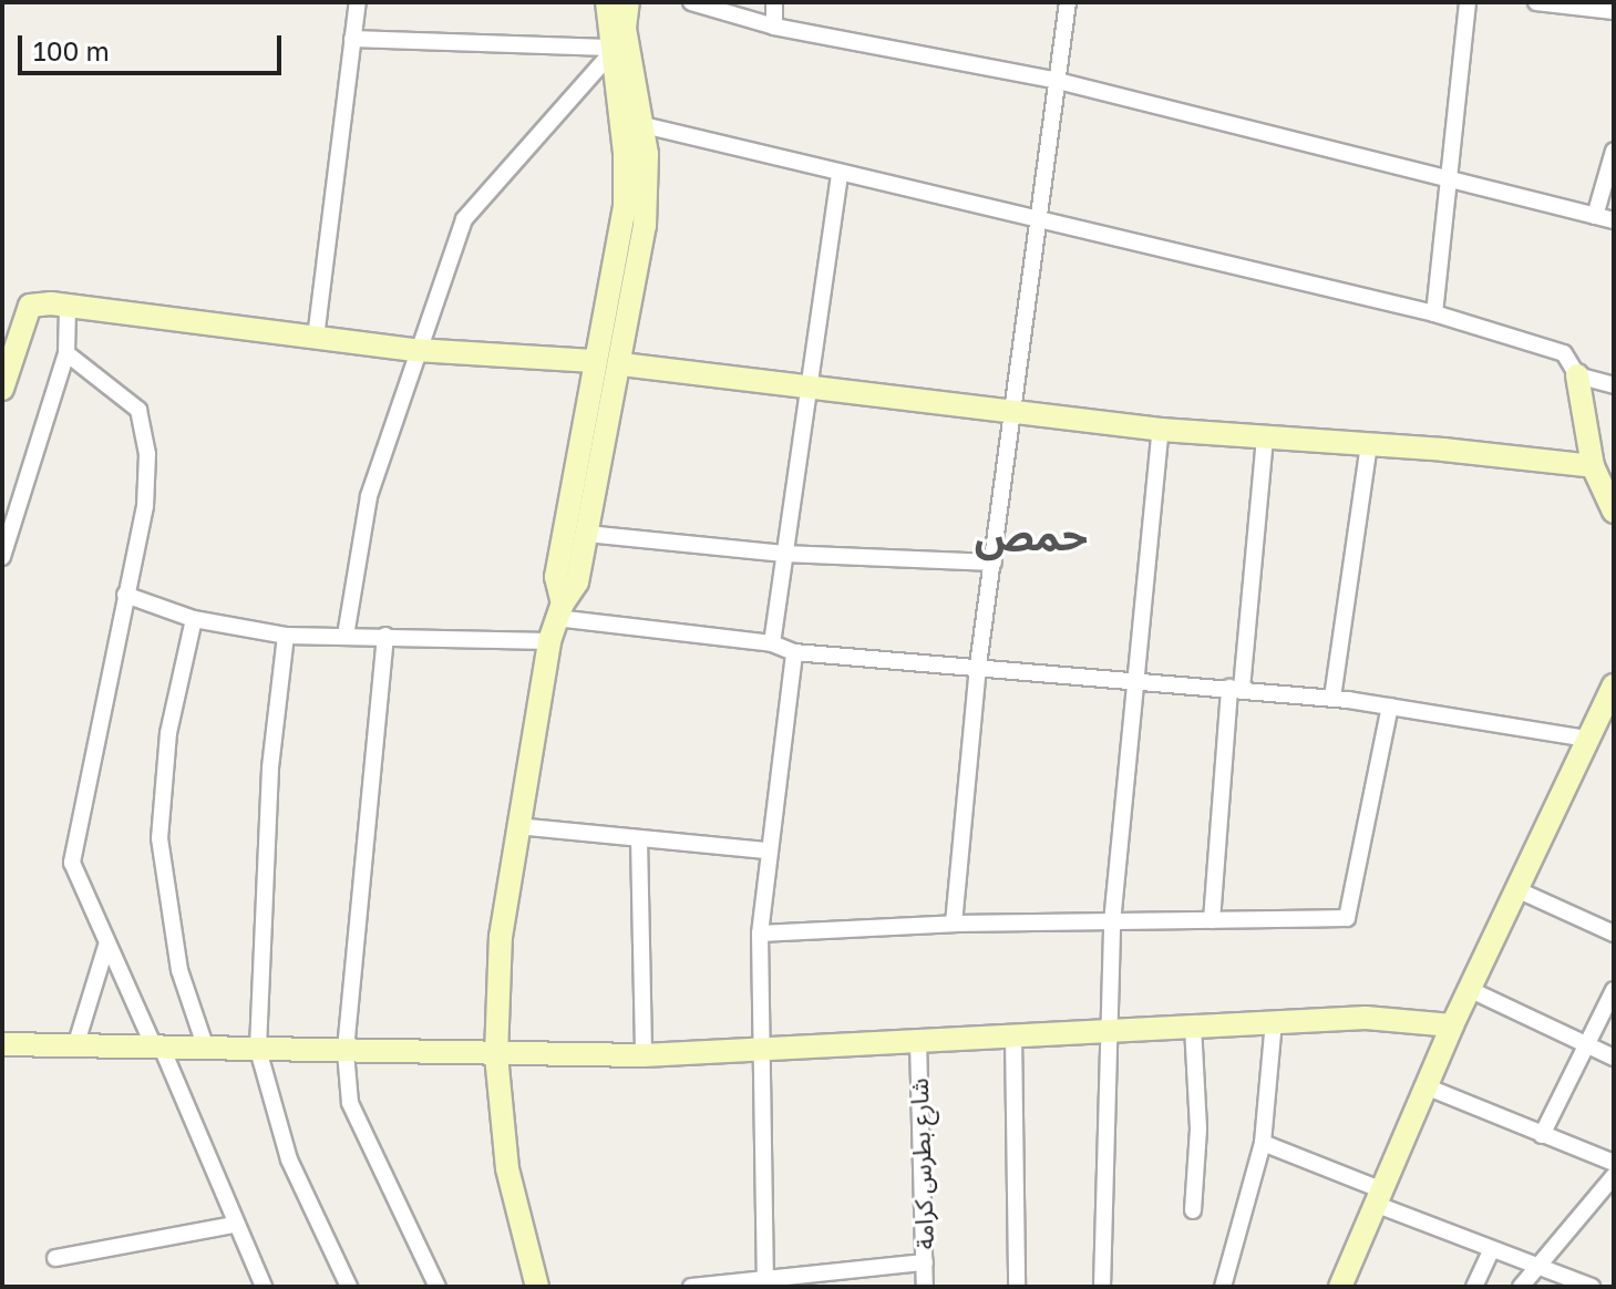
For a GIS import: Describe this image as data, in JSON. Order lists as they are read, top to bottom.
{
  "streets": {
    "street": ["شارع بطرس كرامة"]
  },
  "districts": ["حمص"],
  "scale_bar": "100 m"
}
